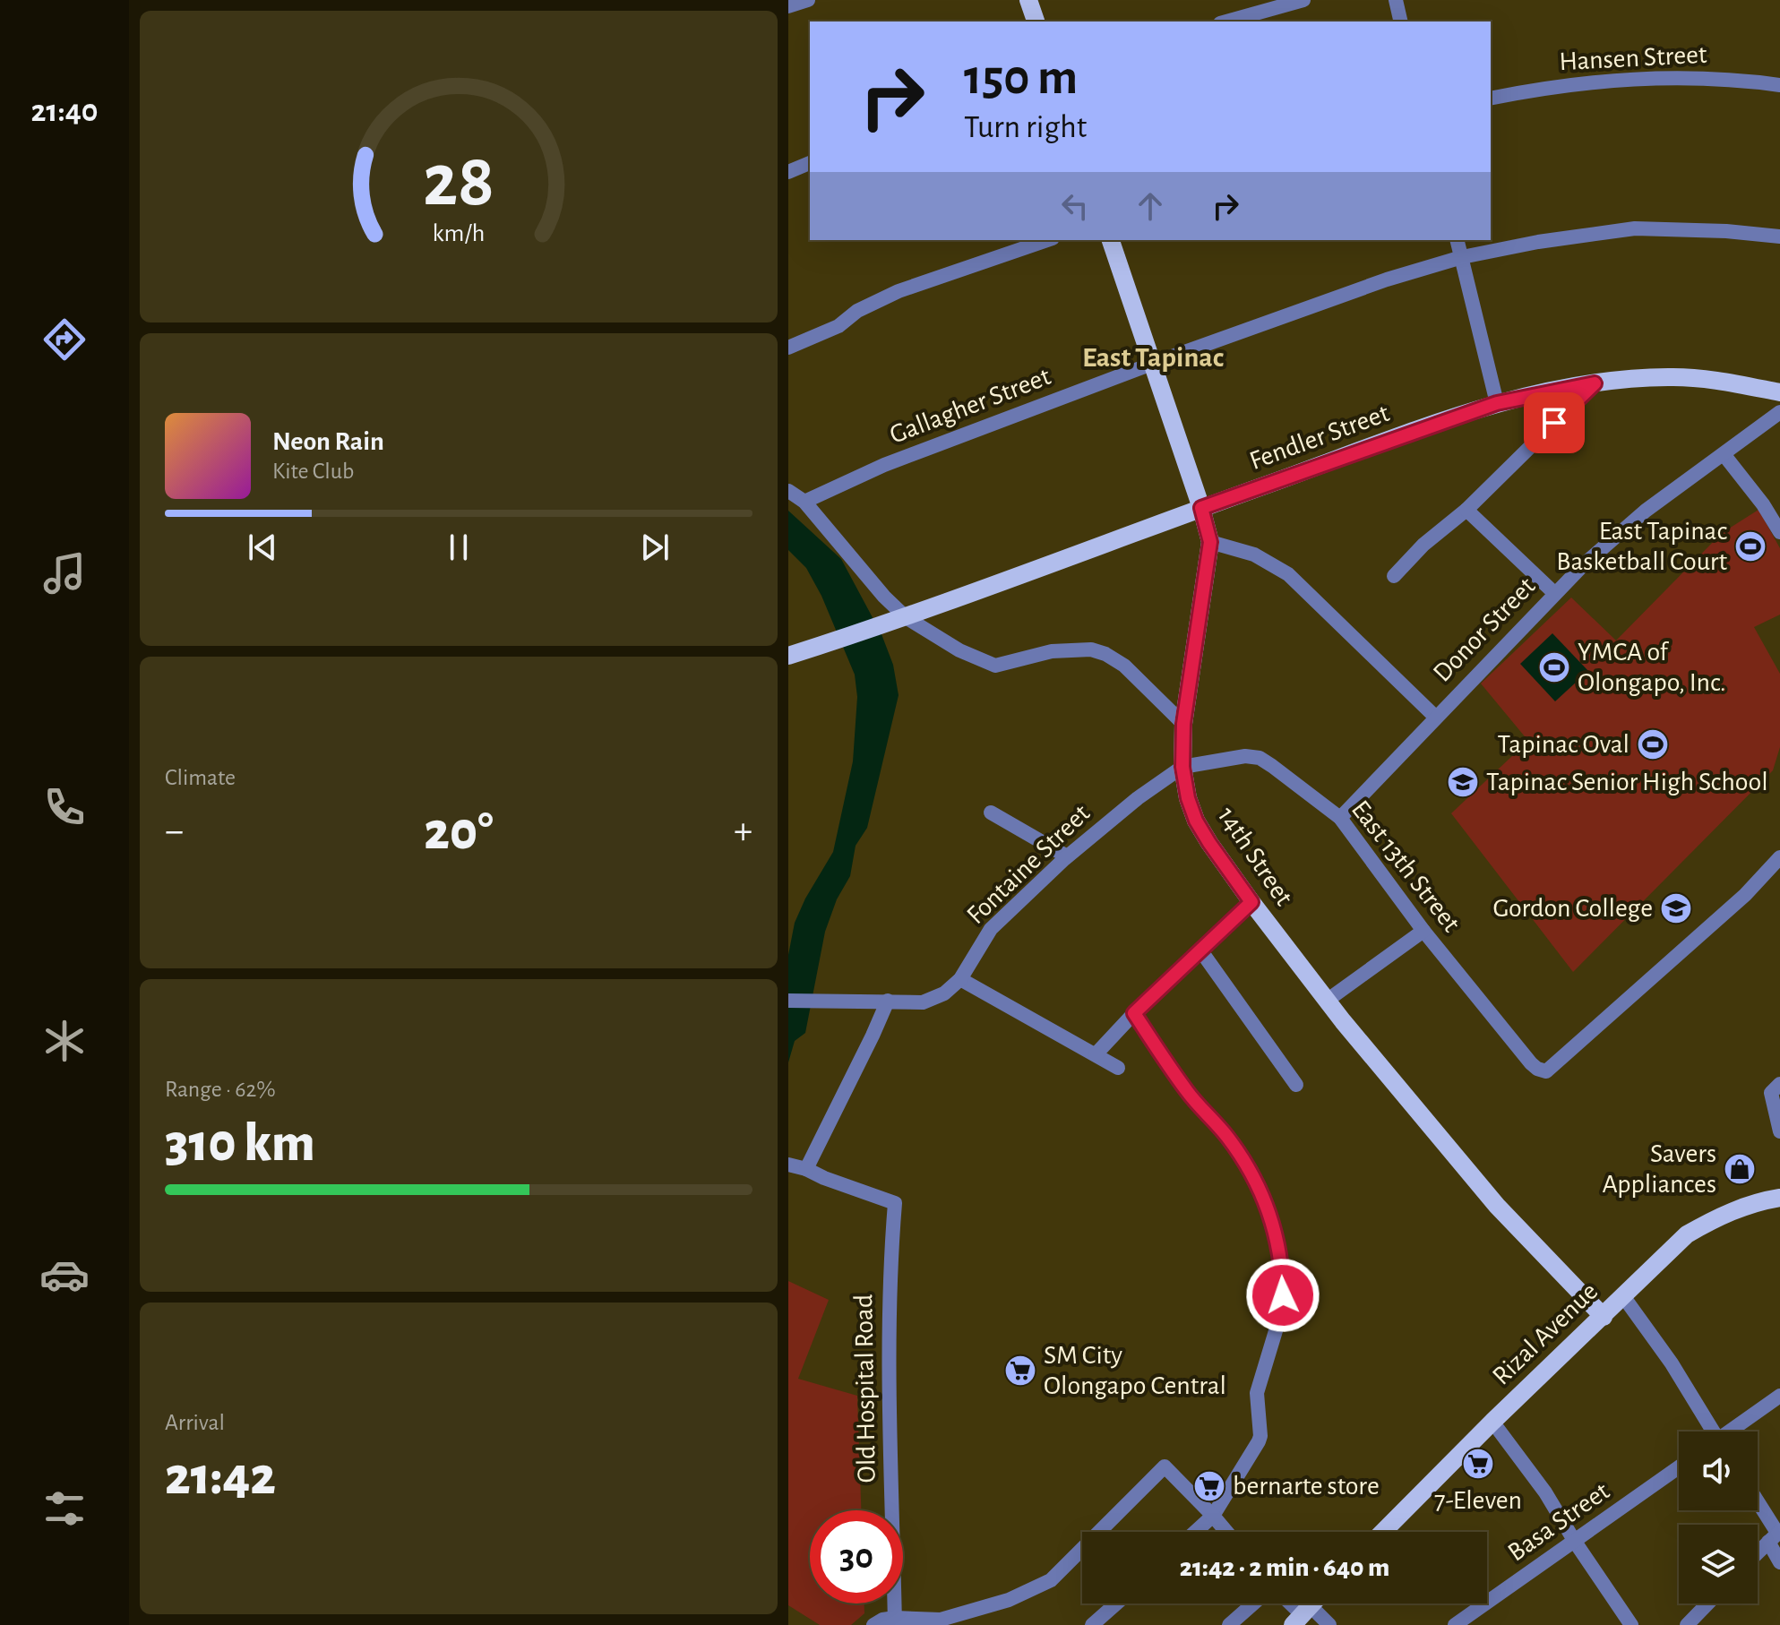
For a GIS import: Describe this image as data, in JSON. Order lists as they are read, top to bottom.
{
  "streets": {
    "main road": ["Fendler Street", "14th Street", "Rizal Avenue"],
    "street": [
      "Hansen Street",
      "Gallagher Street",
      "Donor Street",
      "Fontaine Street",
      "East 13th Street",
      "Old Hospital Road",
      "Basa Street"
    ]
  },
  "crossings": [
    ["Gallagher Street", "14th Street"],
    ["Fendler Street", "14th Street"],
    ["Donor Street", "East 13th Street"],
    ["14th Street", "Fontaine Street"],
    ["14th Street", "East 13th Street"],
    ["14th Street", "Rizal Avenue"],
    ["Fontaine Street", "East 13th Street"]
  ],
  "districts": ["East Tapinac"],
  "places": {
    "sports": ["East Tapinac Basketball Court", "YMCA of Olongapo, Inc.", "Tapinac Oval"],
    "school or university": ["Tapinac Senior High School", "Gordon College"],
    "shop": ["Savers Appliances"],
    "supermarket": ["SM City Olongapo Central", "7-Eleven", "bernarte store"]
  },
  "page": {
    "tabs": "21:40",
    "turn": ["150 m", "Turn right"],
    "song": ["Neon Rain", "Kite Club"],
    "tile": [
      "Climate",
      ["Range · 62%", "310 km"],
      ["Arrival", "21:42"]
    ],
    "heat": ["−", "20°", "+"],
    "limit": "30",
    "trip": "21:42 · 2 min · 640 m",
    "gauge": ["28", "km/h"]
  }
}
